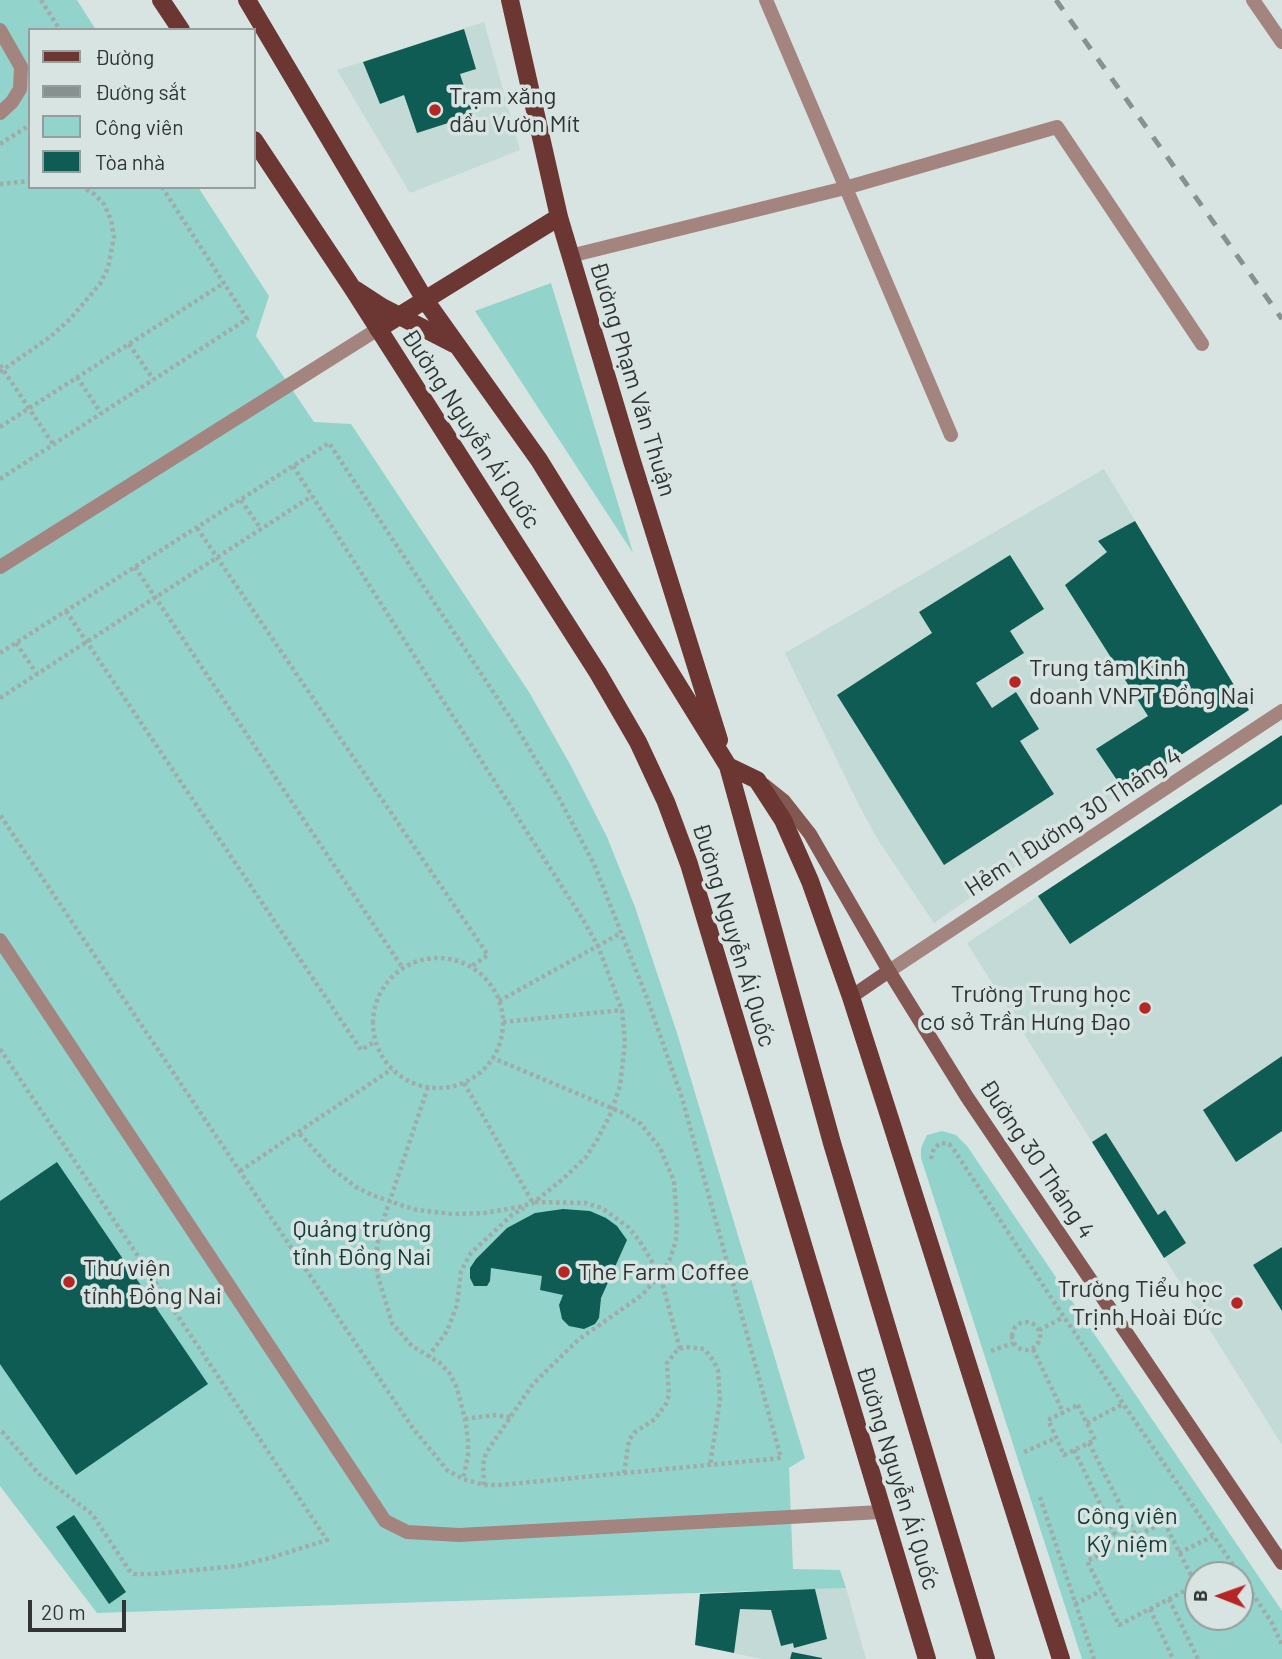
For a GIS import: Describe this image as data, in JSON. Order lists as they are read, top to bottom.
{
  "streets": {
    "main road": ["Đường Phạm Văn Thuận", "Đường Nguyễn Ái Quốc", "Đường 30 Tháng 4"],
    "street": ["Hẻm 1 Đường 30 Tháng 4"]
  },
  "crossings": [
    ["Đường Phạm Văn Thuận", "Đường Nguyễn Ái Quốc"],
    ["Hẻm 1 Đường 30 Tháng 4", "Đường 30 Tháng 4"]
  ],
  "parks": ["Quảng trường tỉnh Đồng Nai", "Công viên Kỷ niệm"],
  "places": [
    "Trạm xăng dầu Vườn Mít",
    "Trung tâm Kinh doanh VNPT Đồng Nai",
    "Trường Trung học cơ sở Trần Hưng Đạo",
    "The Farm Coffee",
    "Thư viện tỉnh Đồng Nai",
    "Trường Tiểu học Trịnh Hoài Đức"
  ],
  "legend": [
    "Đường",
    "Đường sắt",
    "Công viên",
    "Tòa nhà"
  ],
  "scale_bar": "20 m",
  "north": "left"
}
